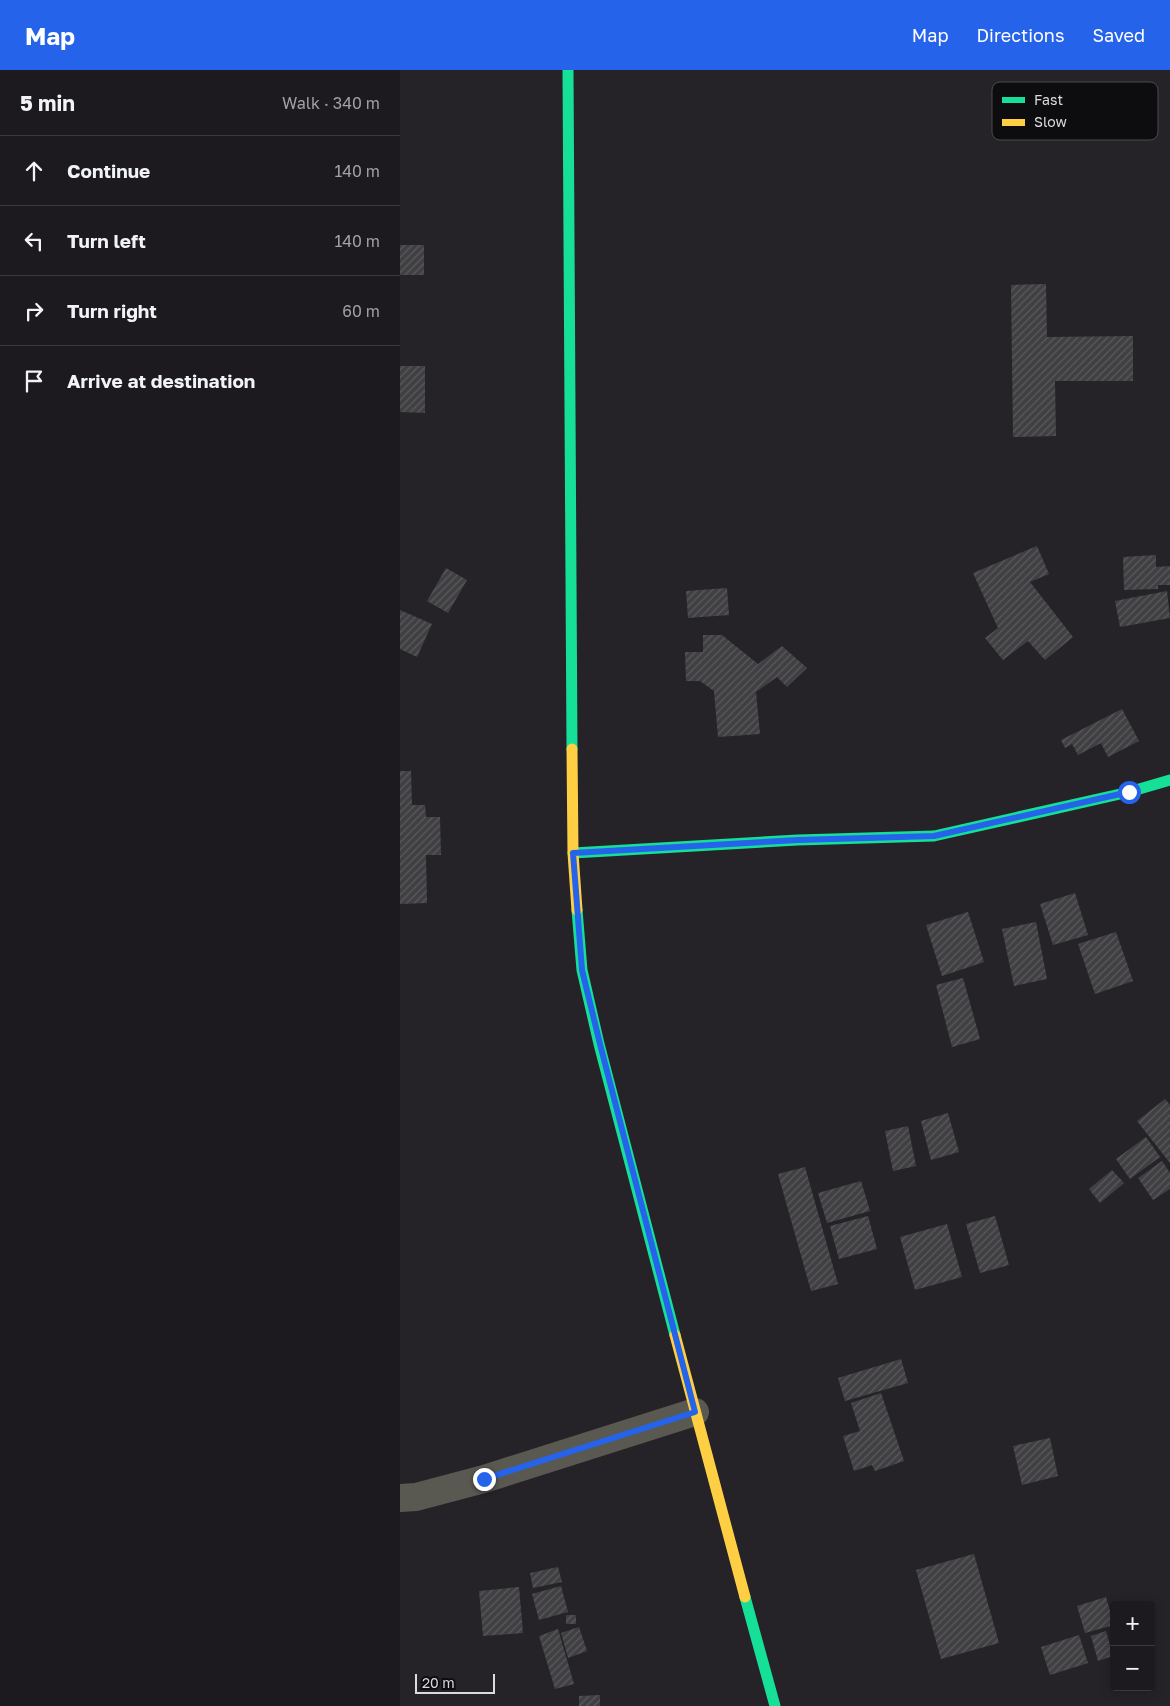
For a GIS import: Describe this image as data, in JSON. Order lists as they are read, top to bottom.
{
  "legend": ["Fast", "Slow"],
  "scale_bar": "20 m",
  "page": {
    "header": "Map",
    "nav": ["Map", "Directions", "Saved"],
    "heading": ["5 min", "Walk · 340 m"],
    "list": [
      ["Continue", "140 m"],
      ["Turn left", "140 m"],
      ["Turn right", "60 m"],
      "Arrive at destination"
    ],
    "map_buttons": ["+", "−"],
    "scale": "20 m"
  }
}
